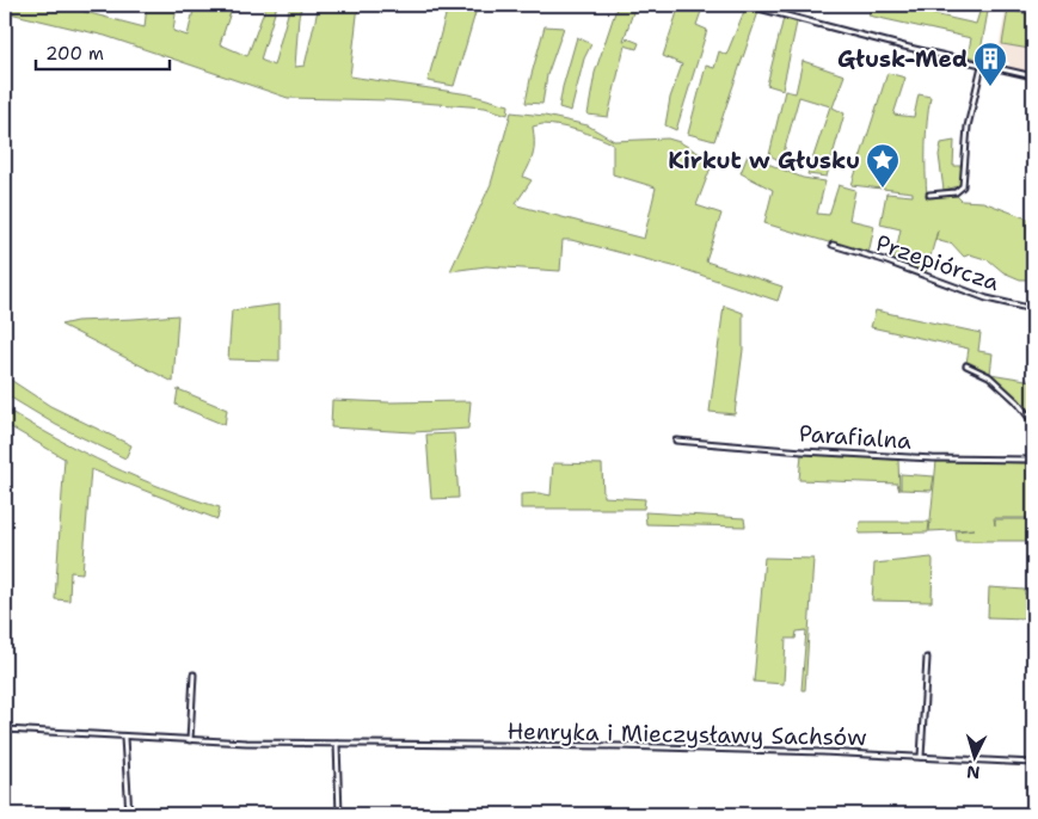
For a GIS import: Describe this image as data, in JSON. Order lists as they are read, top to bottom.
{
  "streets": {
    "street": ["Przepiórcza", "Parafialna", "Henryka i Mieczysławy Sachsów"]
  },
  "places": {
    "building": ["Głusk-Med"],
    "place": ["Kirkut w Głusku"]
  },
  "scale_bar": "200 m",
  "north": "bottom"
}
